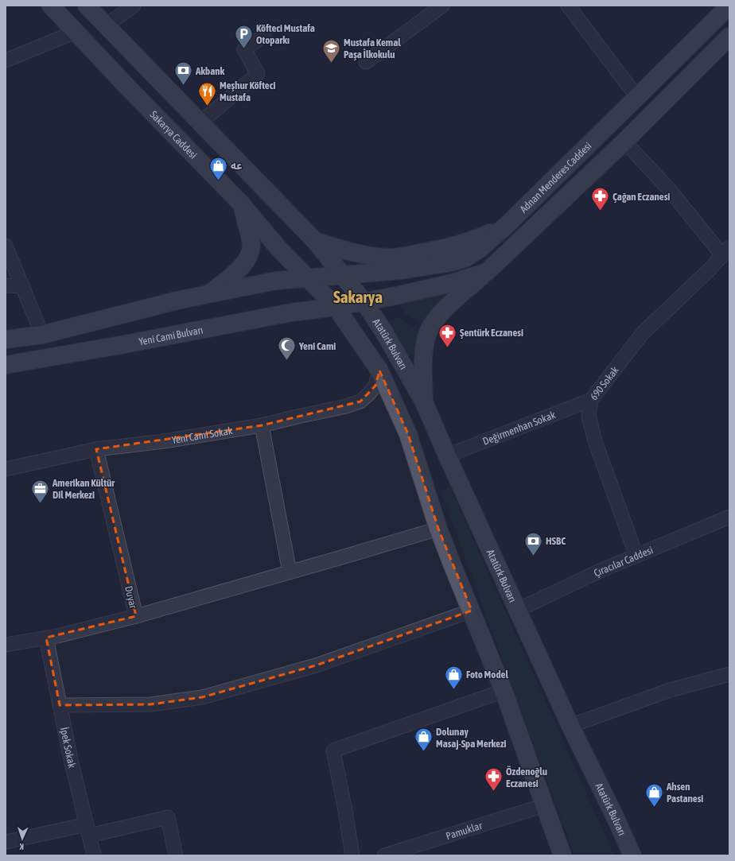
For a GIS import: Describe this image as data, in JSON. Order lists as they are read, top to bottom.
{
  "streets": {
    "main road": [
      "Sakarya Caddesi",
      "Adnan Menderes Caddesi",
      "Yeni Cami Bulvarı",
      "Atatürk Bulvarı"
    ],
    "street": [
      "690 Sokak",
      "Değirmenhan Sokak",
      "Yeni Cami Sokak",
      "Çıracılar Caddesi",
      "Duyar",
      "İpek Sokak",
      "Pamuklar"
    ]
  },
  "crossings": [
    ["Sakarya Caddesi", "Adnan Menderes Caddesi"],
    ["Sakarya Caddesi", "Yeni Cami Bulvarı"],
    ["Adnan Menderes Caddesi", "Yeni Cami Bulvarı"],
    ["Adnan Menderes Caddesi", "Atatürk Bulvarı"],
    ["Atatürk Bulvarı", "Değirmenhan Sokak"],
    ["Atatürk Bulvarı", "Çıracılar Caddesi"],
    ["690 Sokak", "Değirmenhan Sokak"],
    ["690 Sokak", "Çıracılar Caddesi"],
    ["Yeni Cami Sokak", "Duyar"],
    ["Duyar", "İpek Sokak"]
  ],
  "districts": ["Sakarya"],
  "places": {
    "parking": ["Köfteci Mustafa Otoparkı"],
    "school or university": ["Mustafa Kemal Paşa İlkokulu"],
    "bank": ["Akbank", "HSBC"],
    "restaurant": ["Meşhur Köfteci Mustafa"],
    "shop": [
      "عه",
      "Foto Model",
      "Dolunay Masaj-Spa Merkezi",
      "Ahsen Pastanesi"
    ],
    "pharmacy": ["Çağan Eczanesi", "Şentürk Eczanesi", "Özdenoğlu Eczanesi"],
    "mosque": ["Yeni Cami"],
    "office": ["Amerikan Kültür Dil Merkezi"]
  },
  "north": "bottom"
}
